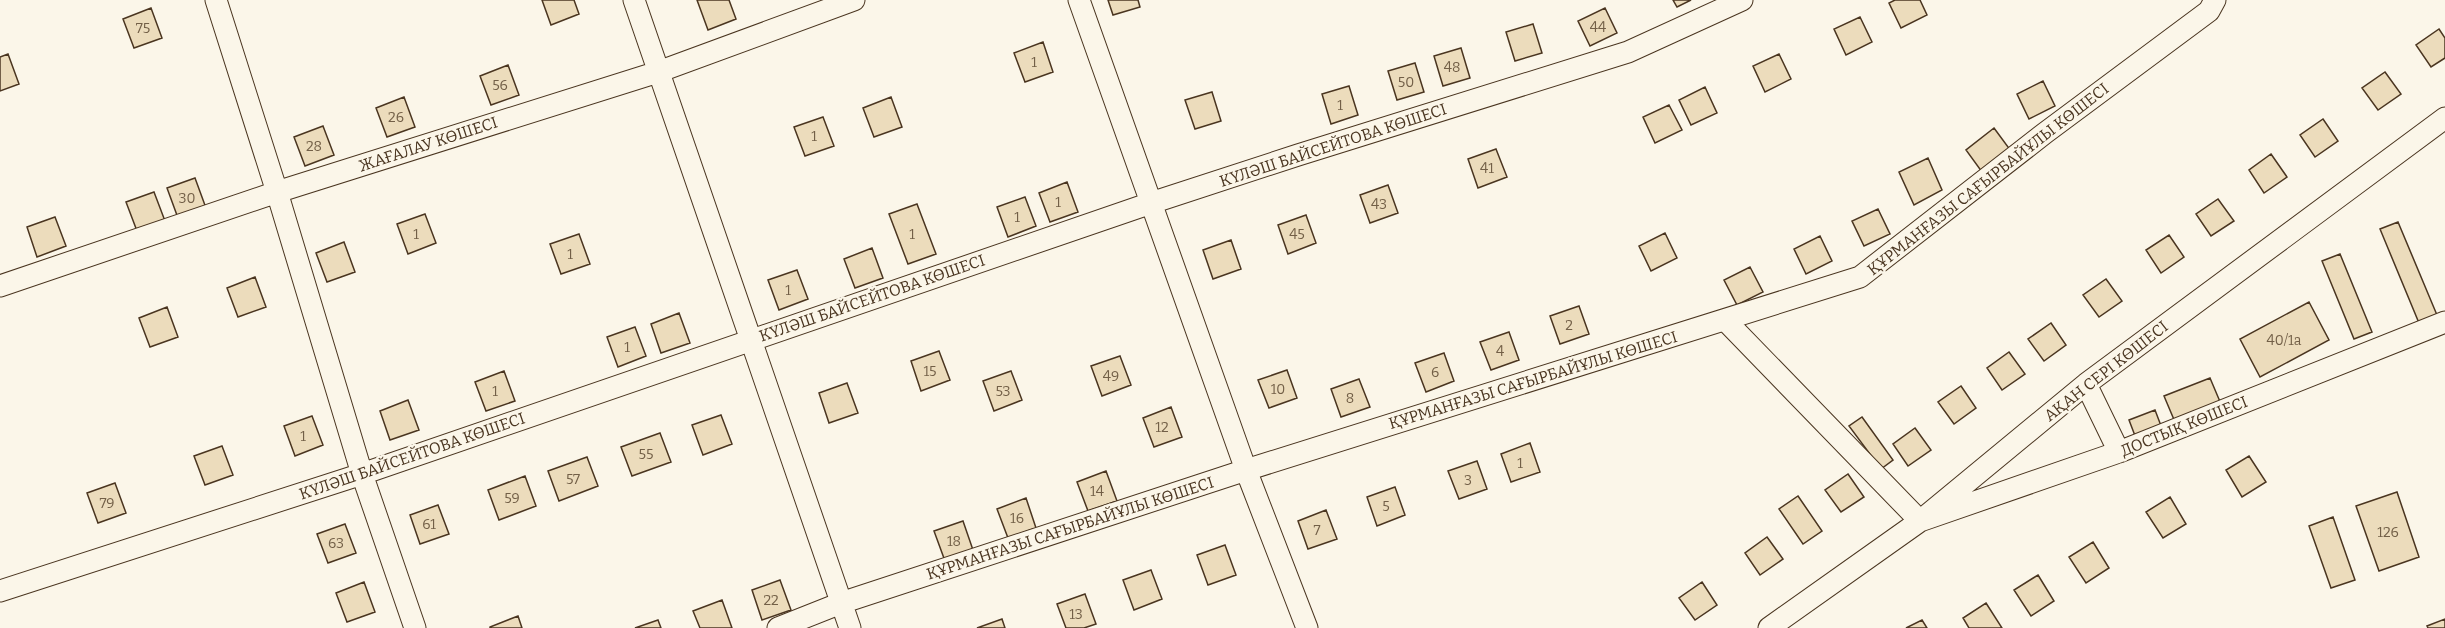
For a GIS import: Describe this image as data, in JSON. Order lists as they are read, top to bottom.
{
  "streets": {
    "street": [
      "ЖАҒАЛАУ КӨШЕСІ",
      "КҮЛӘШ БАЙСЕЙТОВА КӨШЕСІ",
      "ҚҰРМАНҒАЗЫ САҒЫРБАЙҰЛЫ КӨШЕСІ",
      "АҚАН СЕРІ КӨШЕСІ",
      "ДОСТЫҚ КӨШЕСІ"
    ]
  },
  "crossings": [
    ["АҚАН СЕРІ КӨШЕСІ", "ДОСТЫҚ КӨШЕСІ"]
  ],
  "house_numbers": [
    "44",
    "75",
    "1",
    "48",
    "50",
    "56",
    "1",
    "26",
    "1",
    "28",
    "41",
    "30",
    "1",
    "43",
    "1",
    "1",
    "1",
    "45",
    "1",
    "1",
    "2",
    "40/1а",
    "1",
    "4",
    "15",
    "6",
    "49",
    "10",
    "1",
    "53",
    "8",
    "12",
    "1",
    "55",
    "1",
    "57",
    "3",
    "14",
    "59",
    "79",
    "5",
    "16",
    "61",
    "7",
    "126",
    "18",
    "63",
    "22",
    "13"
  ]
}
